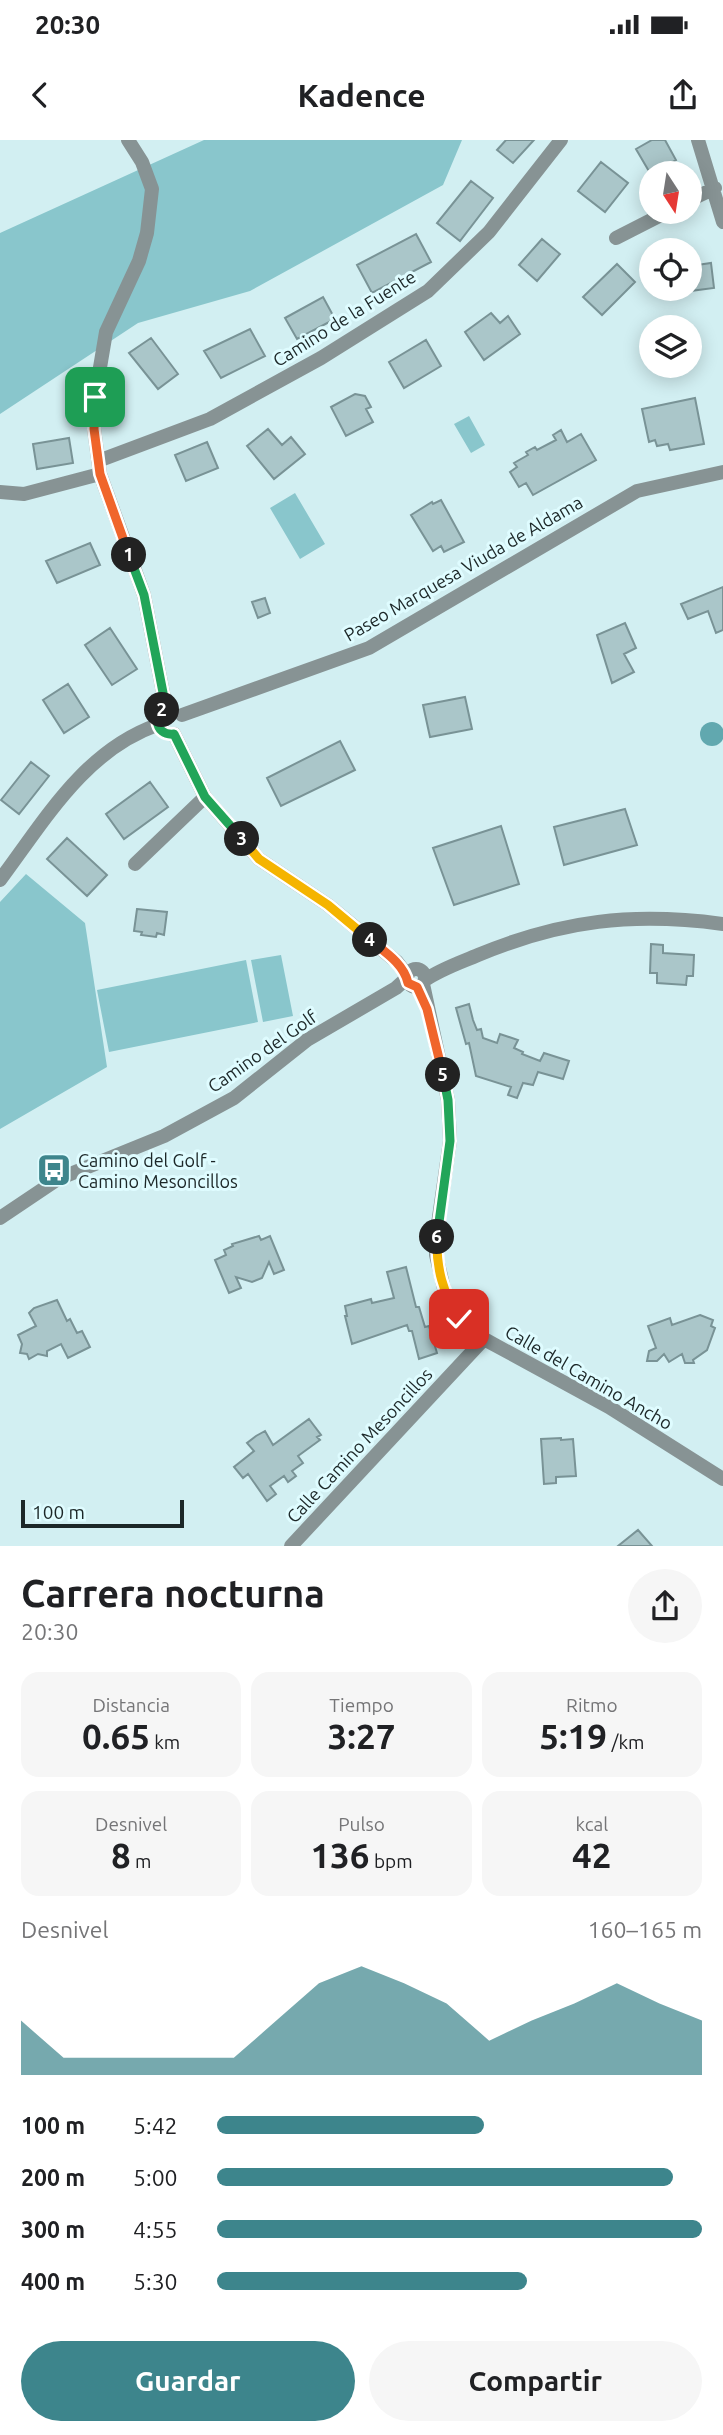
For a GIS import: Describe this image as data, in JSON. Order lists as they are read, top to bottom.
{
  "streets": {
    "street": [
      "Camino de la Fuente",
      "Paseo Marquesa Viuda de Aldama",
      "Camino del Golf",
      "Calle del Camino Ancho",
      "Calle Camino Mesoncillos"
    ]
  },
  "crossings": [
    ["Camino del Golf", "Calle del Camino Ancho"],
    ["Calle del Camino Ancho", "Calle Camino Mesoncillos"]
  ],
  "places": {
    "bus stop": ["Camino del Golf - Camino Mesoncillos"]
  },
  "scale_bar": "100 m",
  "north": "bottom",
  "page": {
    "status": "20:30",
    "header": "Kadence",
    "pins": [
      "1",
      "2",
      "3",
      "4",
      "5",
      "6"
    ],
    "scale": "100 m",
    "heading": ["Carrera nocturna", "20:30"],
    "stats": [
      ["Distancia", "0.65 km"],
      ["Tiempo", "3:27"],
      ["Ritmo", "5:19 /km"],
      ["Desnivel", "8 m"],
      ["Pulso", "136 bpm"],
      ["kcal", "42"]
    ],
    "chart": ["Desnivel", "160–165 m"],
    "list": [
      {
        "name": "100 m",
        "note": "5:42"
      },
      {
        "name": "200 m",
        "note": "5:00"
      },
      {
        "name": "300 m",
        "note": "4:55"
      },
      {
        "name": "400 m",
        "note": "5:30"
      }
    ],
    "buttons": ["Guardar", "Compartir"]
  }
}
